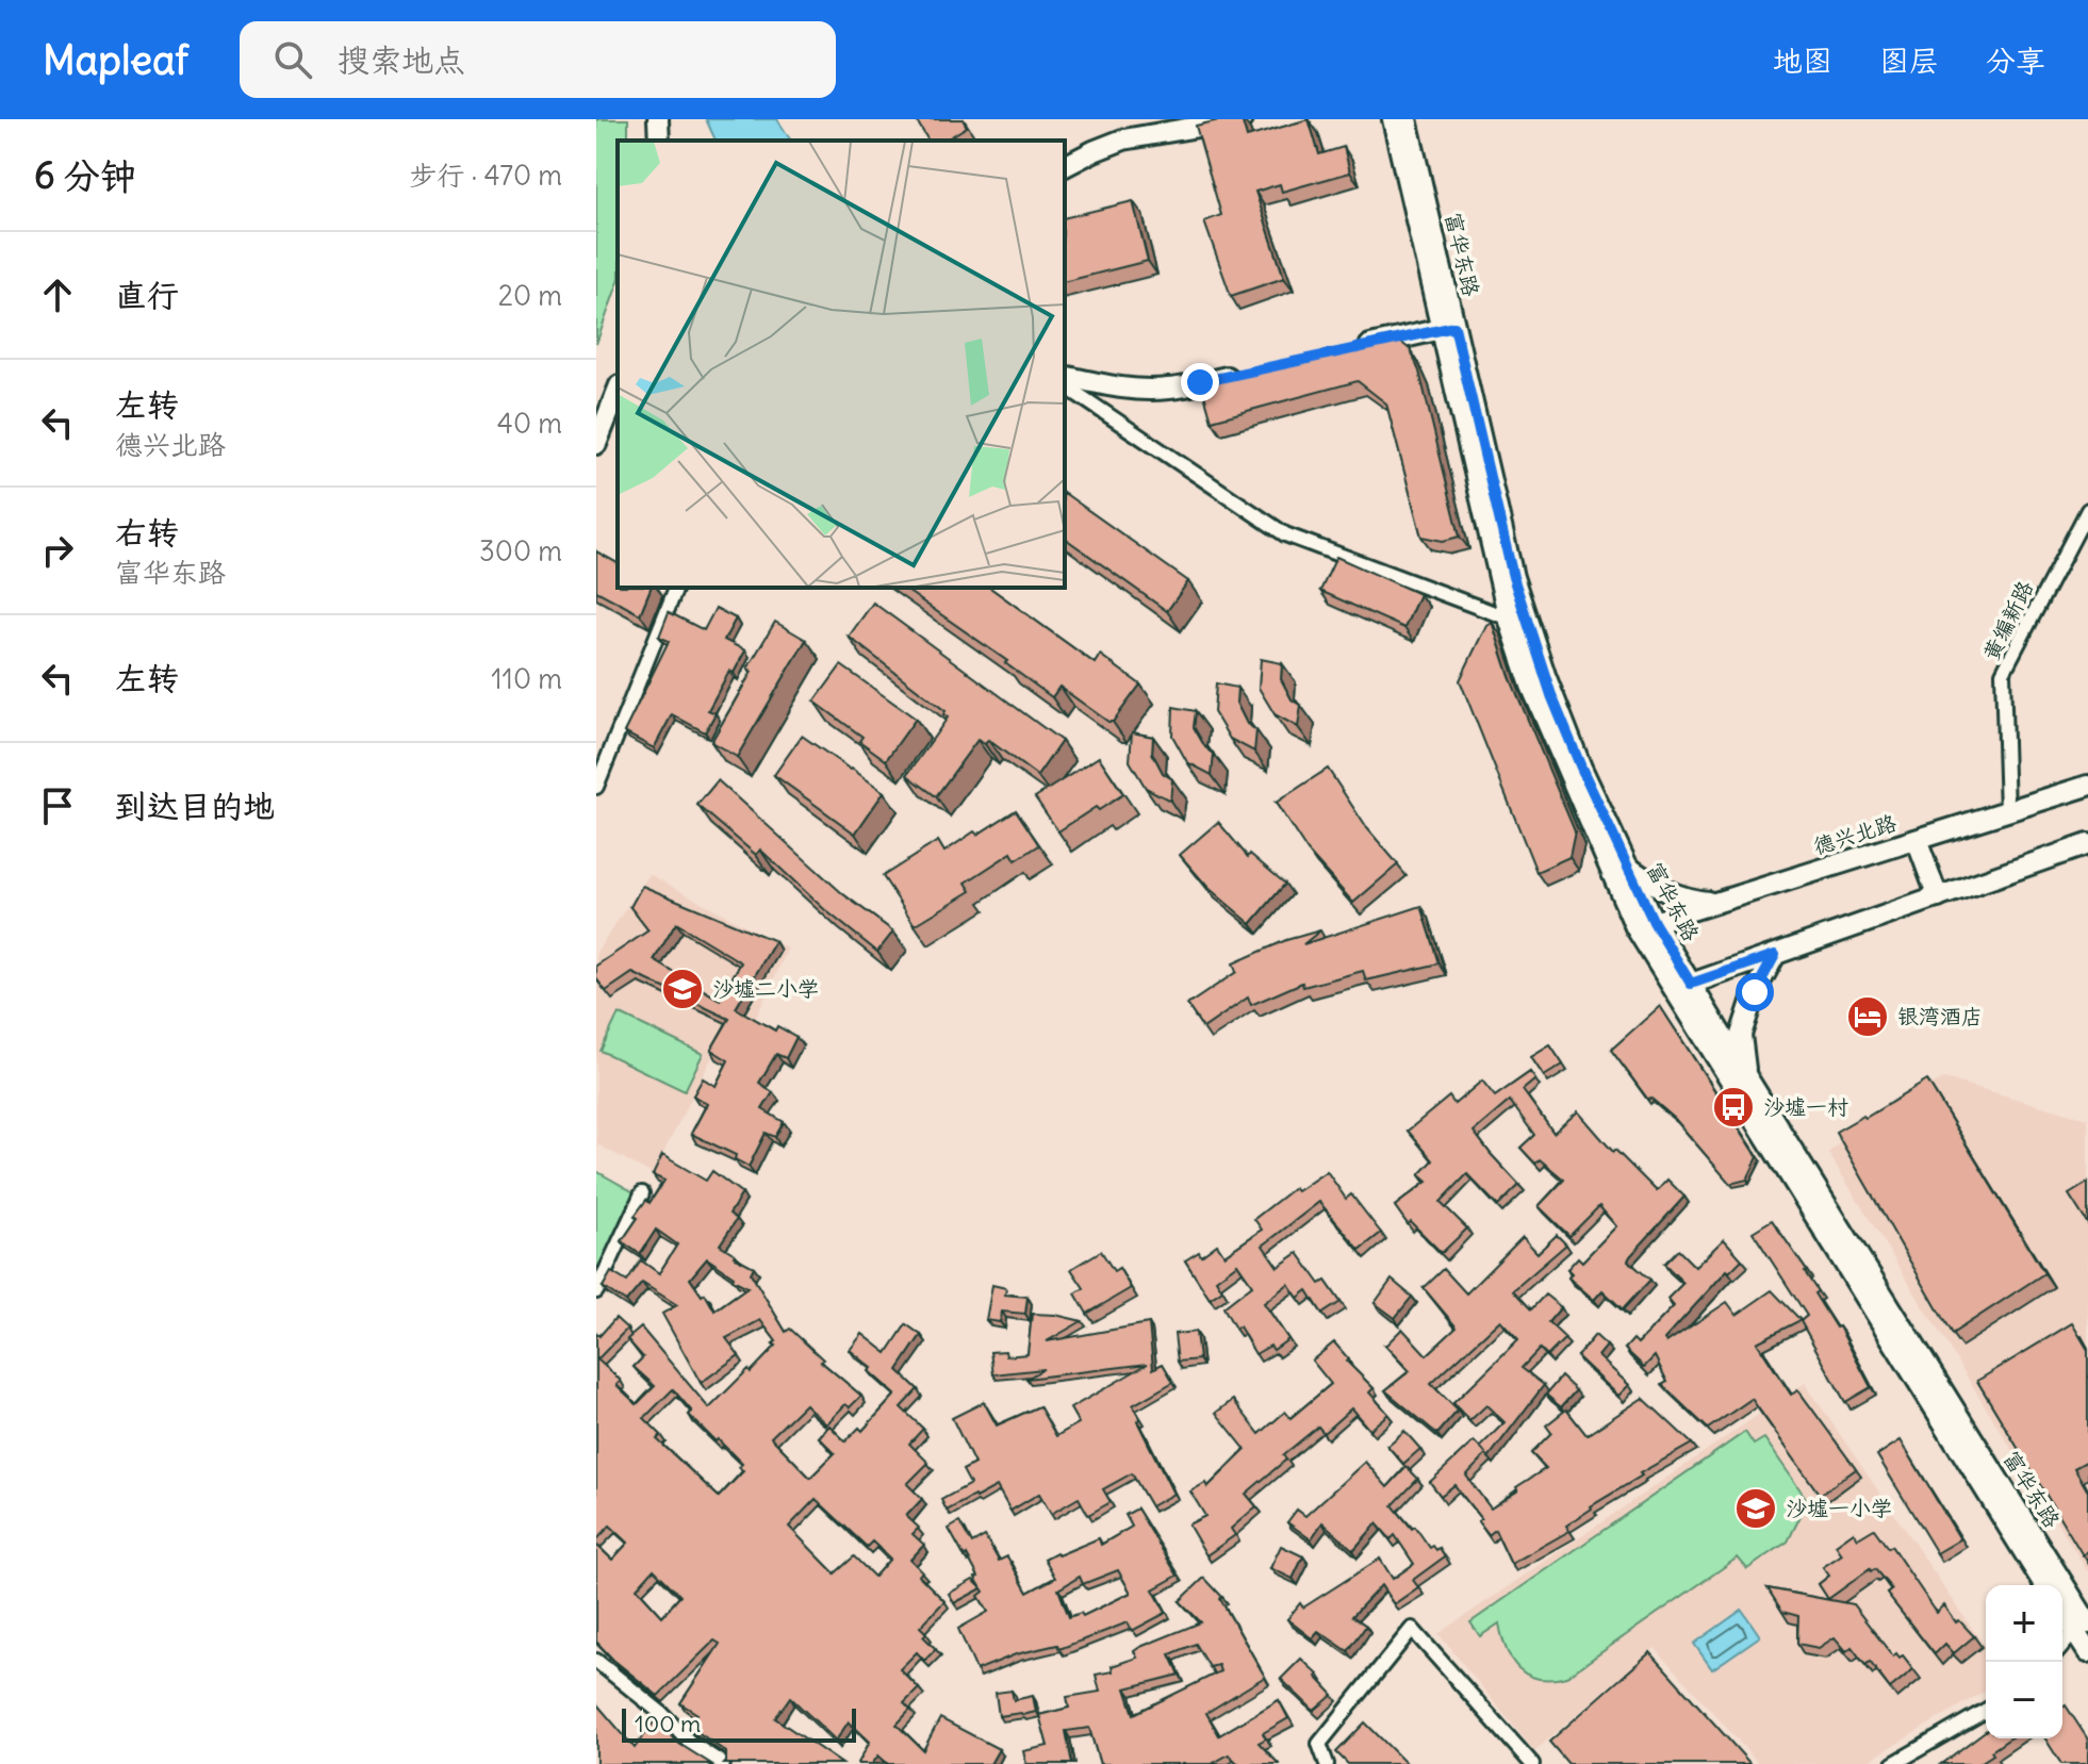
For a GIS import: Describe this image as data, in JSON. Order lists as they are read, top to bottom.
{
  "streets": {
    "main road": ["富华东路", "德兴北路"],
    "street": ["黄编新路"]
  },
  "crossings": [
    ["富华东路", "德兴北路"],
    ["黄编新路", "德兴北路"]
  ],
  "places": {
    "school or university": ["沙墟二小学", "沙墟一小学"],
    "hotel": ["银湾酒店"],
    "bus stop": ["沙墟一村"]
  },
  "scale_bar": "100 m",
  "page": {
    "header": "Mapleaf",
    "search": "搜索地点",
    "nav": ["地图", "图层", "分享"],
    "heading": ["6 分钟", "步行 · 470 m"],
    "list": [
      ["直行", "20 m"],
      ["左转", "德兴北路", "40 m"],
      ["右转", "富华东路", "300 m"],
      ["左转", "110 m"],
      "到达目的地"
    ],
    "map_buttons": ["+", "−"],
    "scale": "100 m"
  }
}
